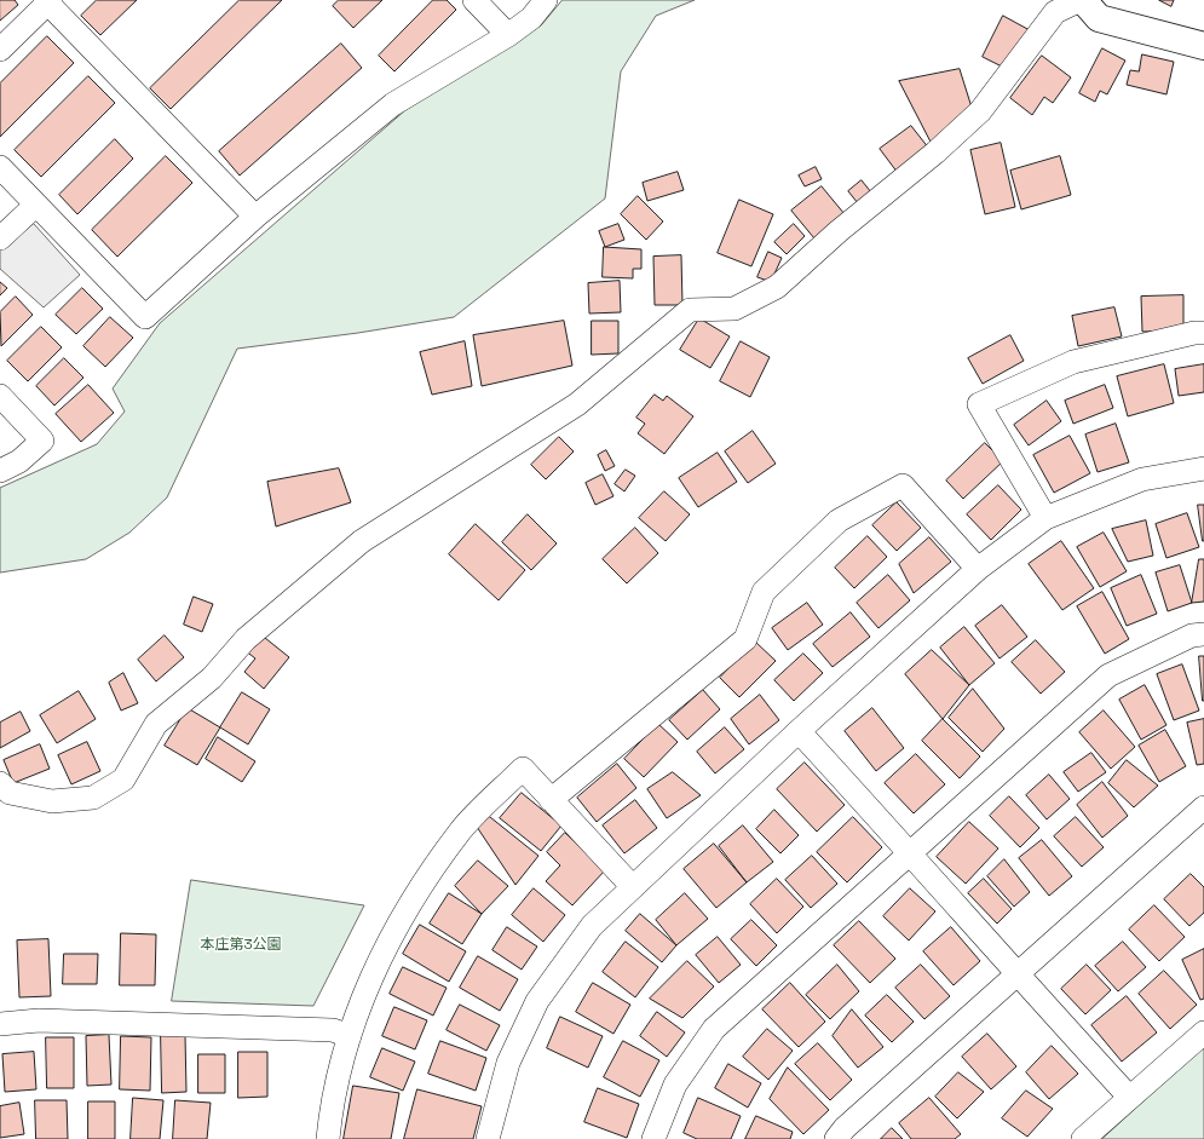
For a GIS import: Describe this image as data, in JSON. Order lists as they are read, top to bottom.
{
  "parks": ["本庄第3公園"]
}
